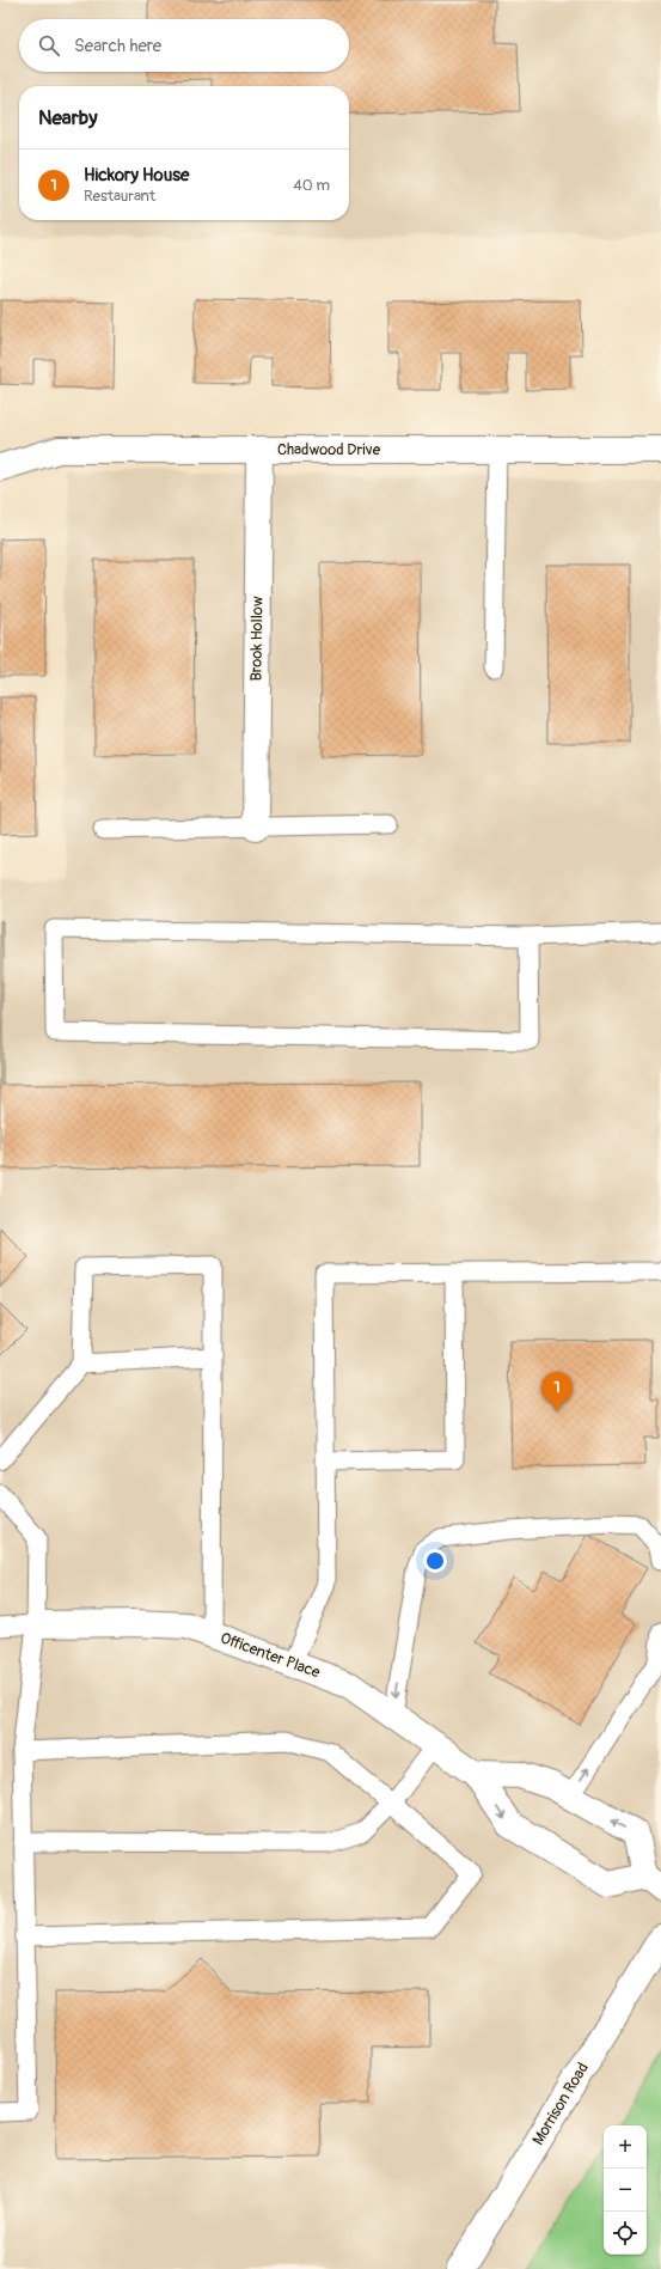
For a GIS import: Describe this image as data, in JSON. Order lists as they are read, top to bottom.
{
  "streets": {
    "street": [
      "Chadwood Drive",
      "Brook Hollow",
      "Officenter Place",
      "Morrison Road"
    ]
  },
  "crossings": [
    ["Chadwood Drive", "Brook Hollow"]
  ],
  "page": {
    "search": "Search here",
    "heading": "Nearby",
    "list": [
      {
        "mark": "1",
        "name": "Hickory House",
        "note": "Restaurant",
        "value": "40 m"
      }
    ],
    "pins": "1",
    "map_buttons": ["+", "−"]
  }
}
